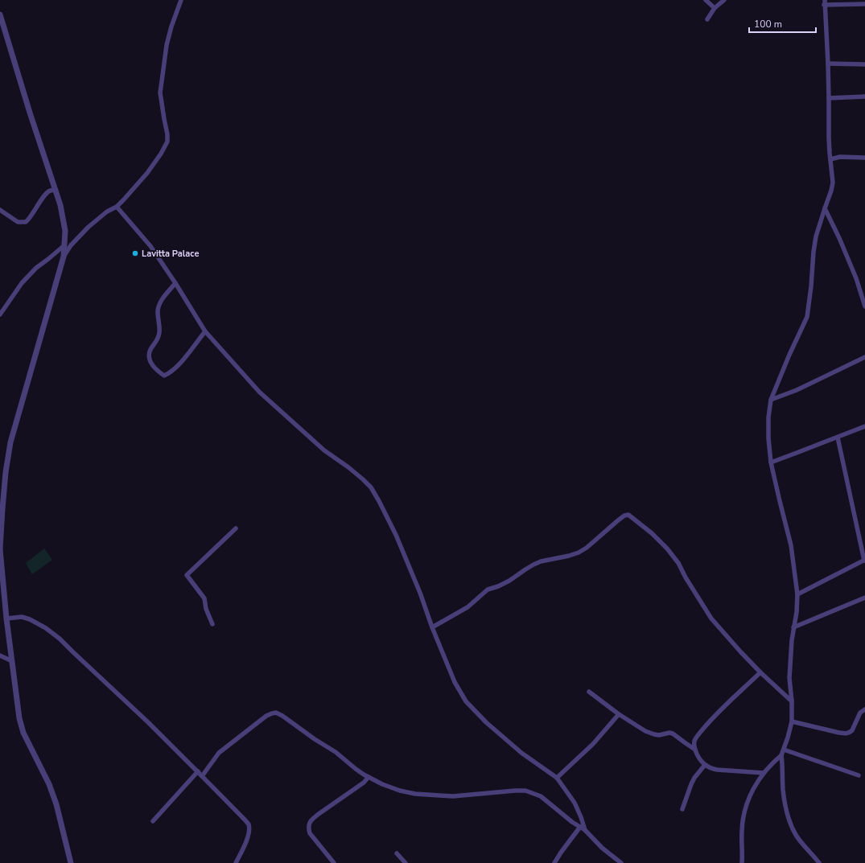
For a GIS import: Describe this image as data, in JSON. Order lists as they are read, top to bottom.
{
  "places": ["Lavitta Palace"],
  "scale_bar": "100 m"
}
